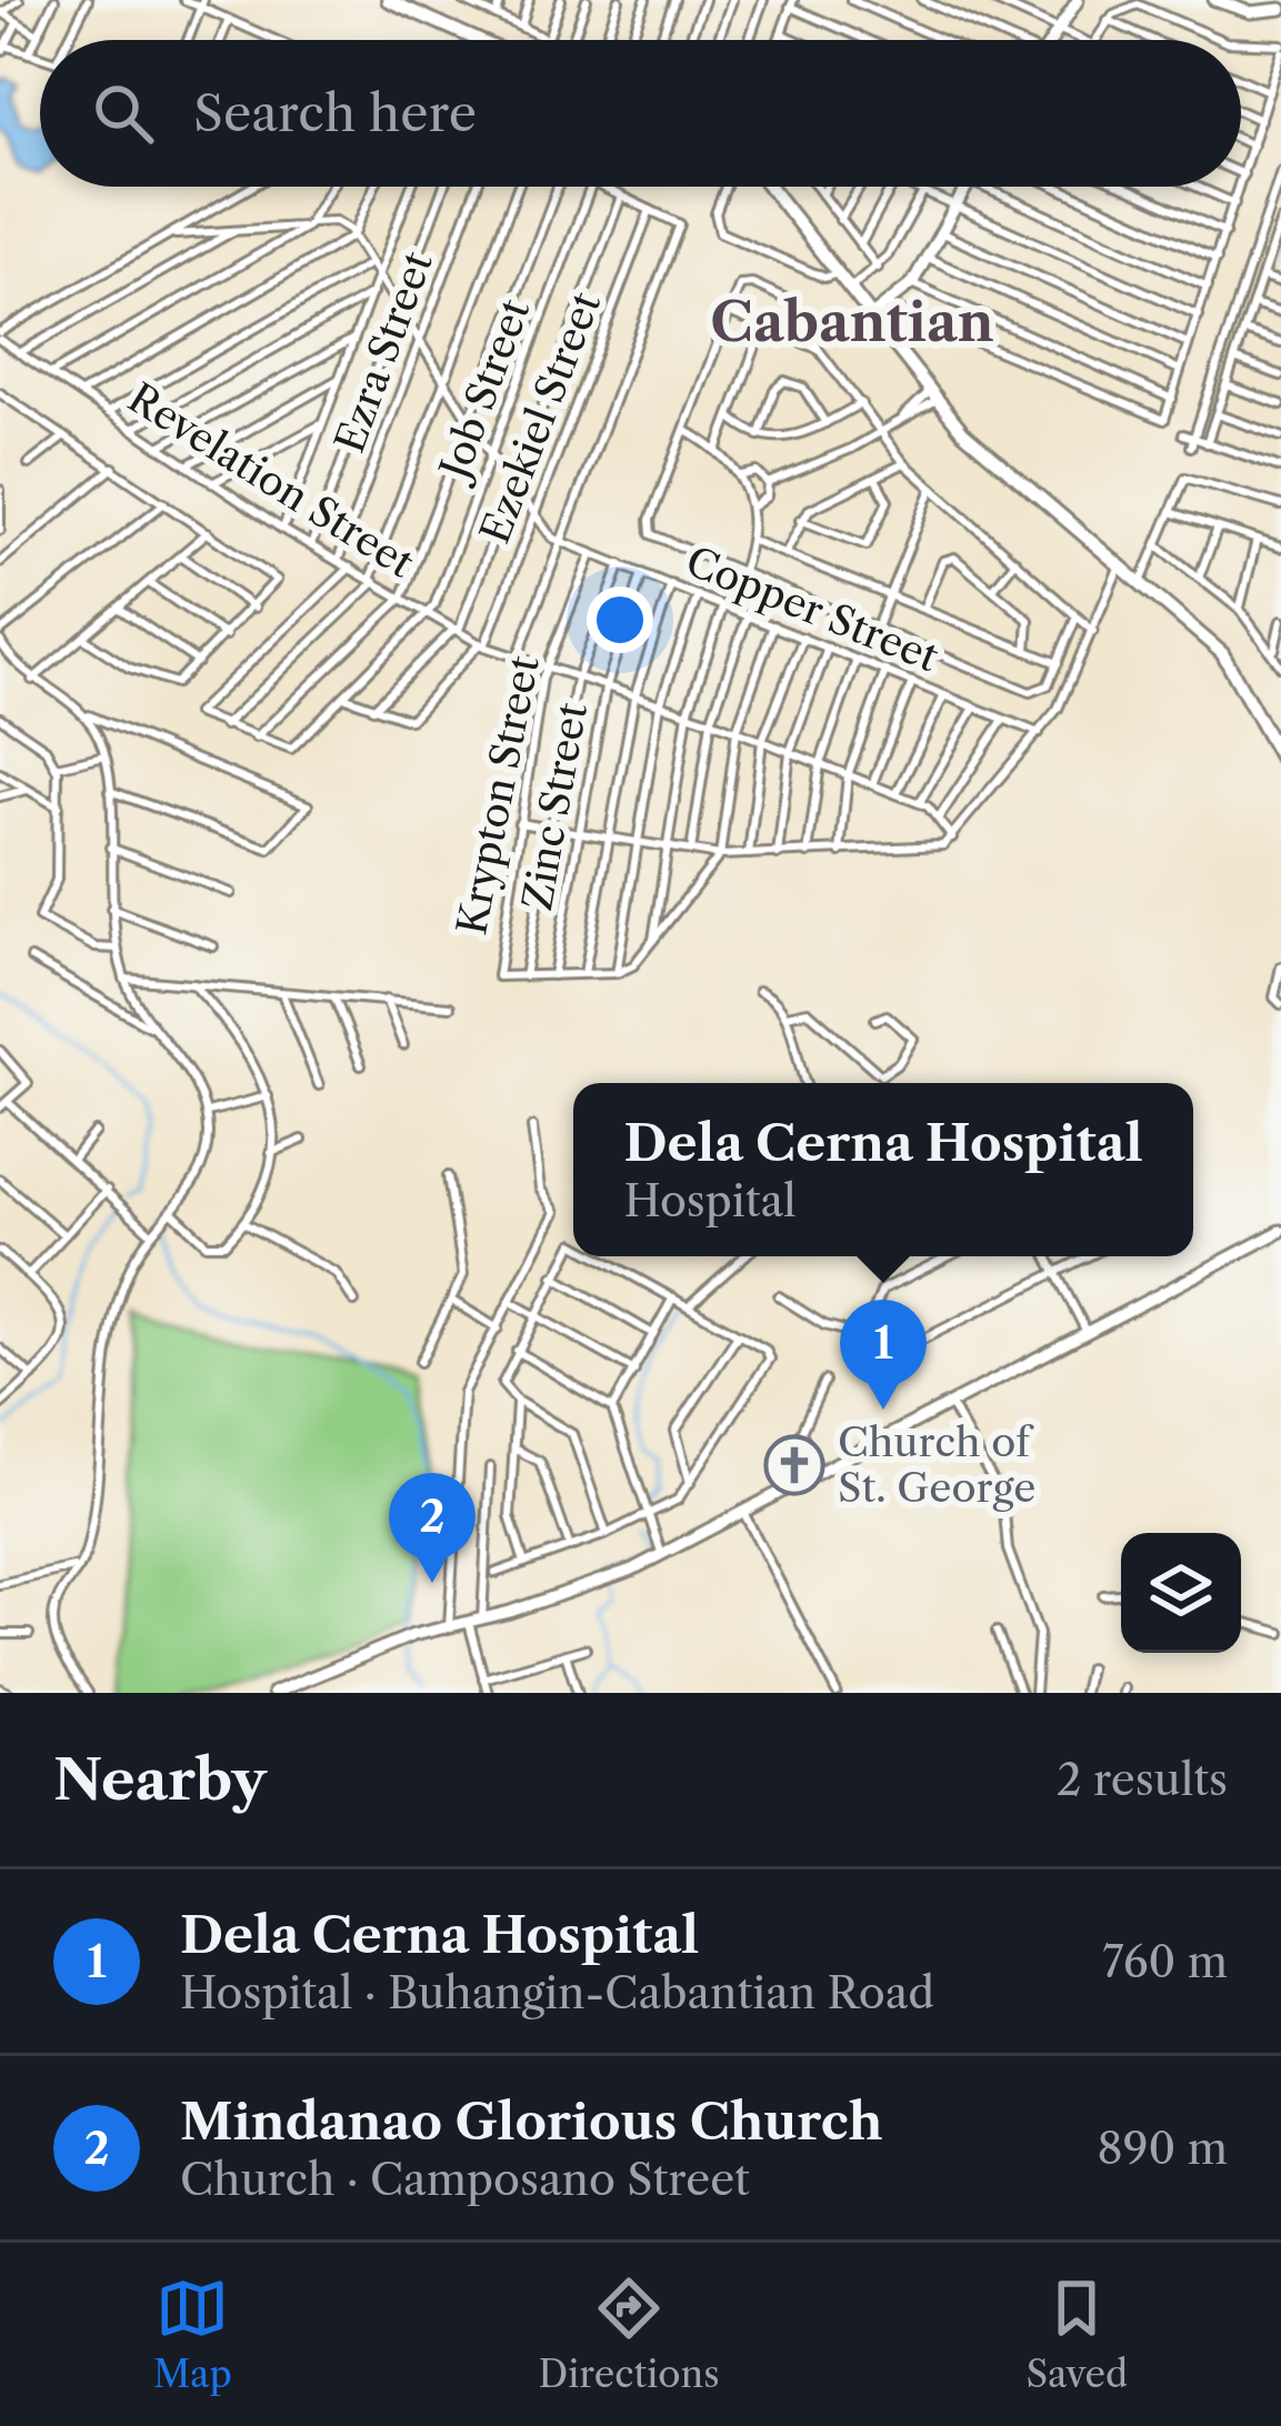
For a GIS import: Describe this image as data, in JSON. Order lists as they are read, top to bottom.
{
  "streets": {
    "street": [
      "Ezra Street",
      "Job Street",
      "Ezekiel Street",
      "Revelation Street",
      "Copper Street",
      "Krypton Street",
      "Zinc Street"
    ]
  },
  "crossings": [
    ["Ezra Street", "Revelation Street"],
    ["Job Street", "Revelation Street"],
    ["Ezekiel Street", "Revelation Street"],
    ["Revelation Street", "Krypton Street"],
    ["Revelation Street", "Zinc Street"],
    ["Copper Street", "Krypton Street"],
    ["Copper Street", "Zinc Street"]
  ],
  "districts": ["Cabantian"],
  "places": {
    "church": ["Church of St. George"]
  },
  "page": {
    "search": "Search here",
    "popup": ["Dela Cerna Hospital", "Hospital"],
    "pins": ["1", "2"],
    "heading": ["Nearby", "2 results"],
    "list": [
      {
        "mark": "1",
        "name": "Dela Cerna Hospital",
        "note": "Hospital · Buhangin-Cabantian Road",
        "value": "760 m"
      },
      {
        "mark": "2",
        "name": "Mindanao Glorious Church",
        "note": "Church · Camposano Street",
        "value": "890 m"
      }
    ],
    "nav": ["Map", "Directions", "Saved"]
  }
}
